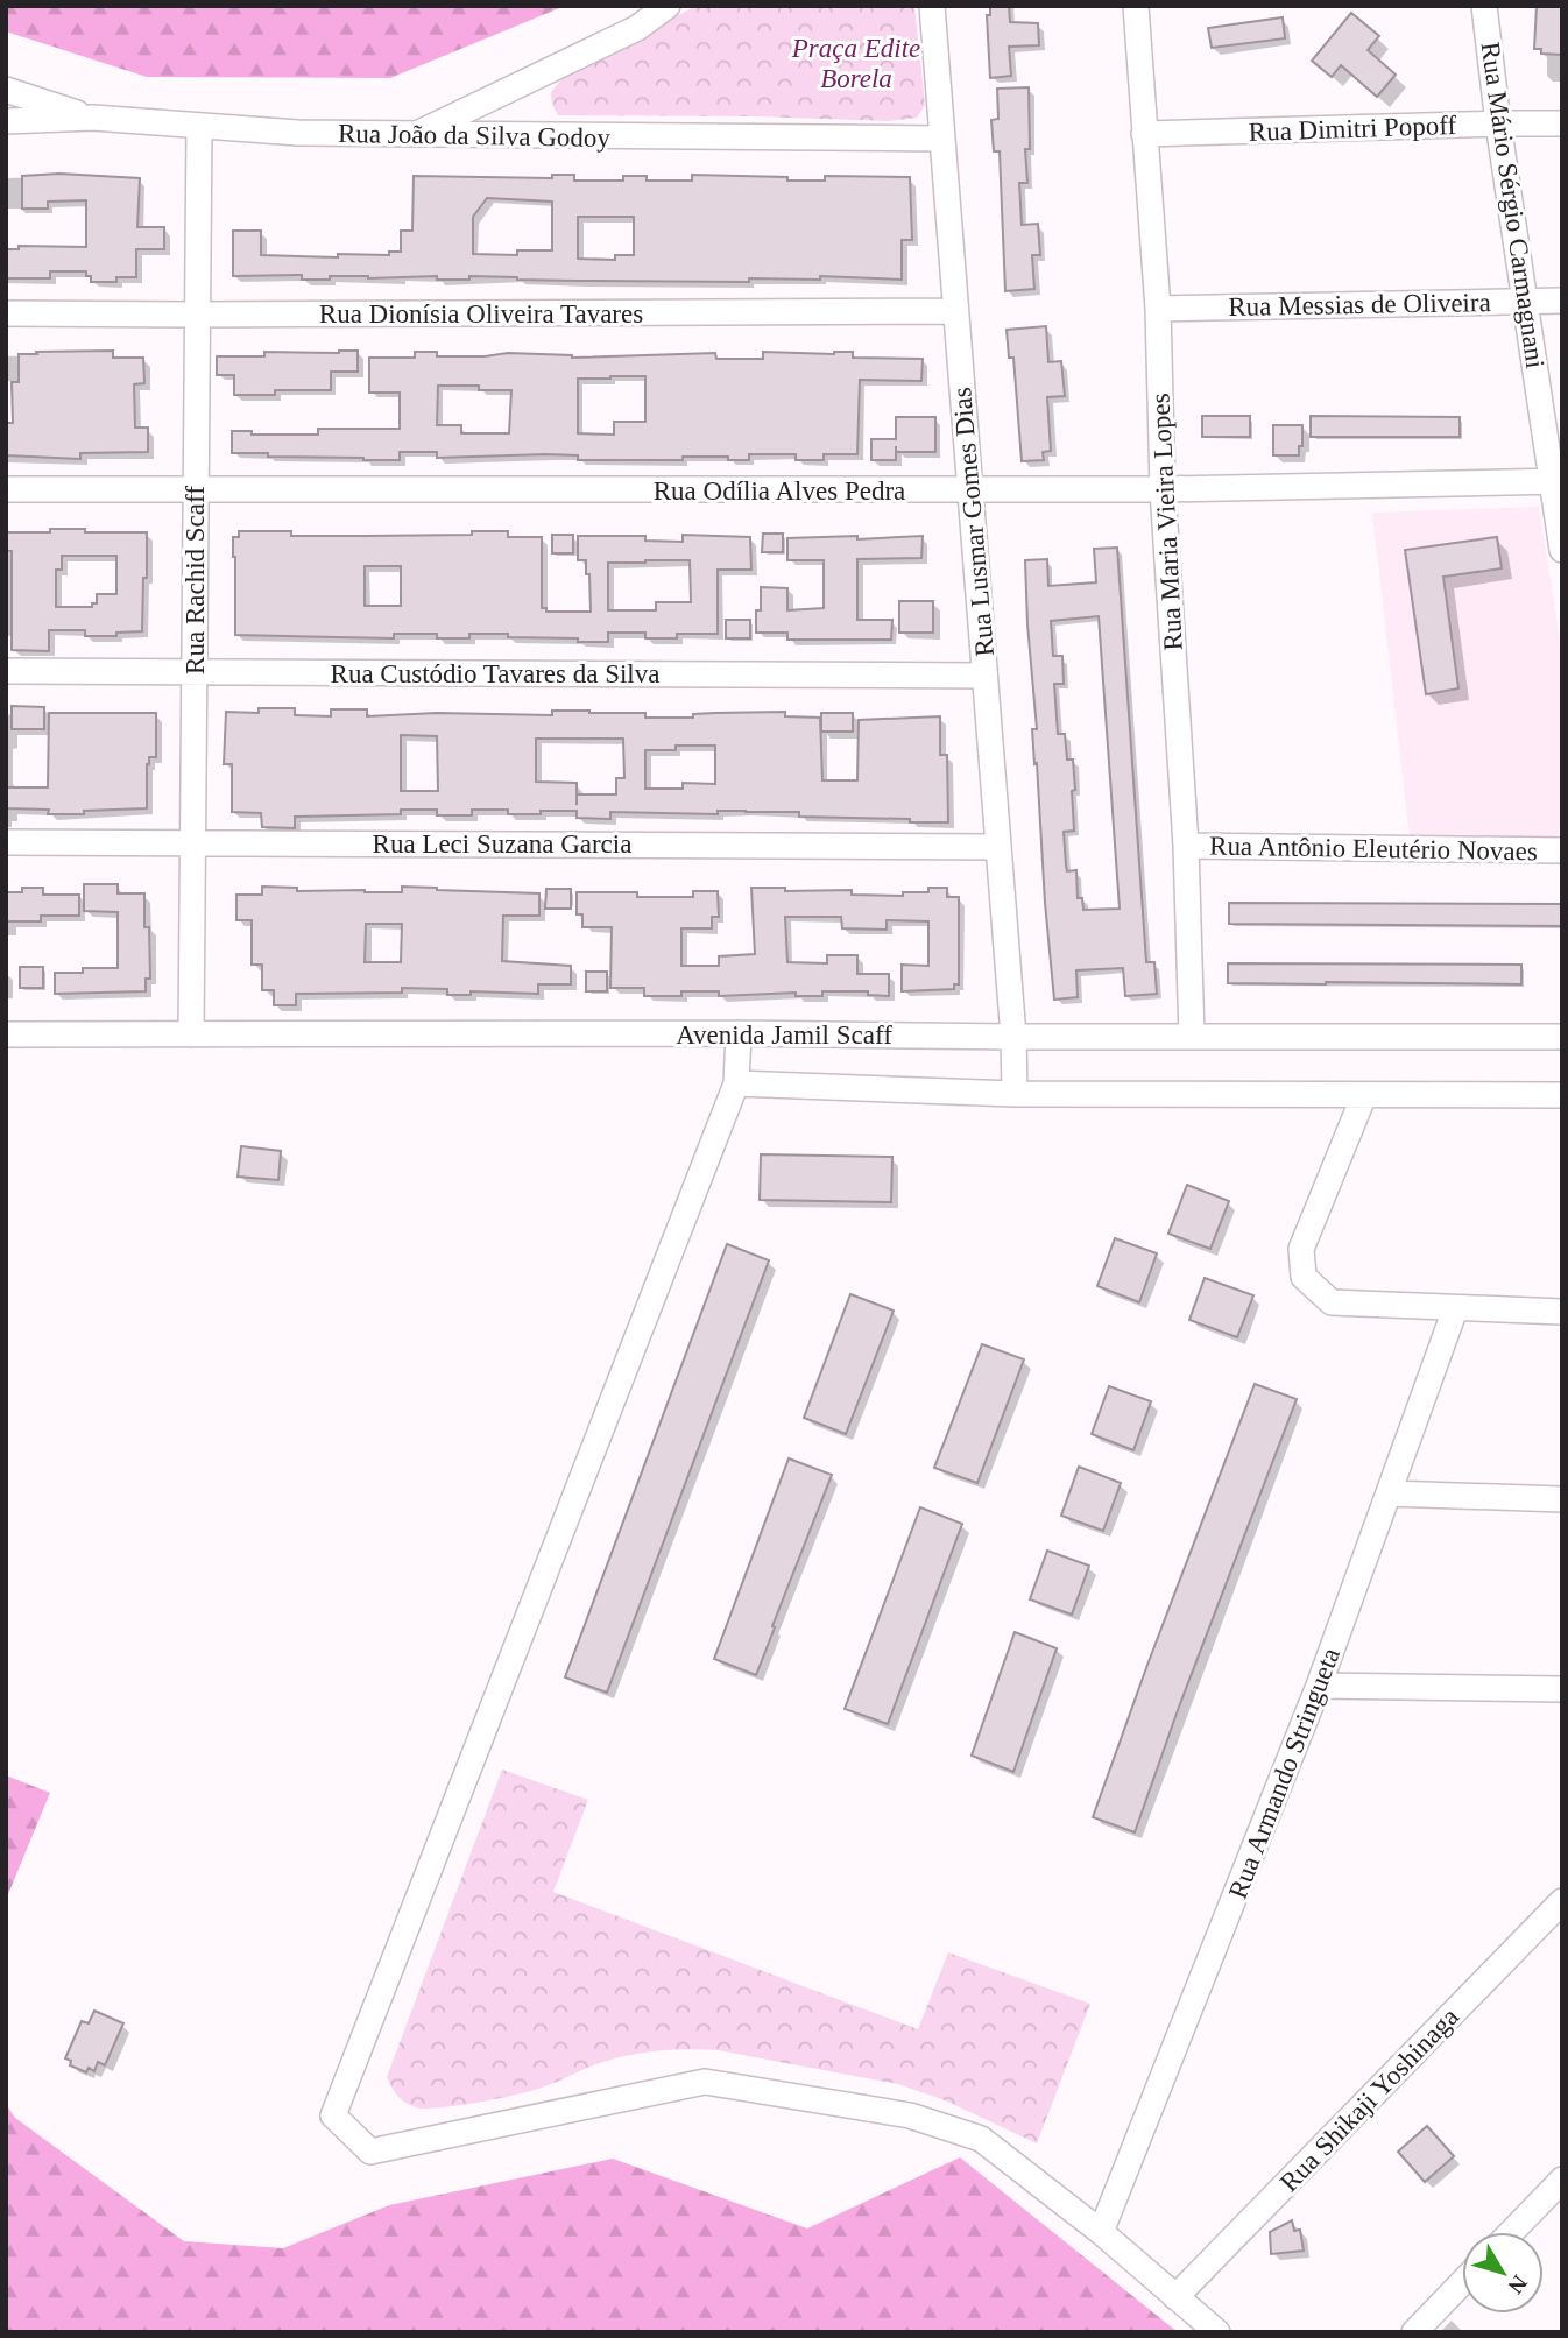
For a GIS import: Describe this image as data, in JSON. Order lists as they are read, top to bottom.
{
  "streets": {
    "street": [
      "Rua Dimitri Popoff",
      "Rua João da Silva Godoy",
      "Rua Mário Sérgio Carmagnani",
      "Rua Messias de Oliveira",
      "Rua Dionísia Oliveira Tavares",
      "Rua Odília Alves Pedra",
      "Rua Lusmar Gomes Dias",
      "Rua Maria Vieira Lopes",
      "Rua Rachid Scaff",
      "Rua Custódio Tavares da Silva",
      "Rua Leci Suzana Garcia",
      "Rua Antônio Eleutério Novaes",
      "Avenida Jamil Scaff",
      "Rua Armando Stringueta",
      "Rua Shikaji Yoshinaga"
    ]
  },
  "crossings": [
    ["Rua Dimitri Popoff", "Rua Mário Sérgio Carmagnani"],
    ["Rua Dimitri Popoff", "Rua Maria Vieira Lopes"],
    ["Rua João da Silva Godoy", "Rua Lusmar Gomes Dias"],
    ["Rua João da Silva Godoy", "Rua Rachid Scaff"],
    ["Rua Mário Sérgio Carmagnani", "Rua Messias de Oliveira"],
    ["Rua Mário Sérgio Carmagnani", "Rua Odília Alves Pedra"],
    ["Rua Messias de Oliveira", "Rua Maria Vieira Lopes"],
    ["Rua Dionísia Oliveira Tavares", "Rua Lusmar Gomes Dias"],
    ["Rua Dionísia Oliveira Tavares", "Rua Rachid Scaff"],
    ["Rua Odília Alves Pedra", "Rua Lusmar Gomes Dias"],
    ["Rua Odília Alves Pedra", "Rua Maria Vieira Lopes"],
    ["Rua Odília Alves Pedra", "Rua Rachid Scaff"],
    ["Rua Lusmar Gomes Dias", "Rua Custódio Tavares da Silva"],
    ["Rua Lusmar Gomes Dias", "Rua Leci Suzana Garcia"],
    ["Rua Lusmar Gomes Dias", "Avenida Jamil Scaff"],
    ["Rua Maria Vieira Lopes", "Rua Antônio Eleutério Novaes"],
    ["Rua Maria Vieira Lopes", "Avenida Jamil Scaff"],
    ["Rua Rachid Scaff", "Rua Custódio Tavares da Silva"],
    ["Rua Rachid Scaff", "Rua Leci Suzana Garcia"],
    ["Rua Rachid Scaff", "Avenida Jamil Scaff"]
  ],
  "parks": ["Praça Edite Borela"],
  "north": "bottom right"
}
